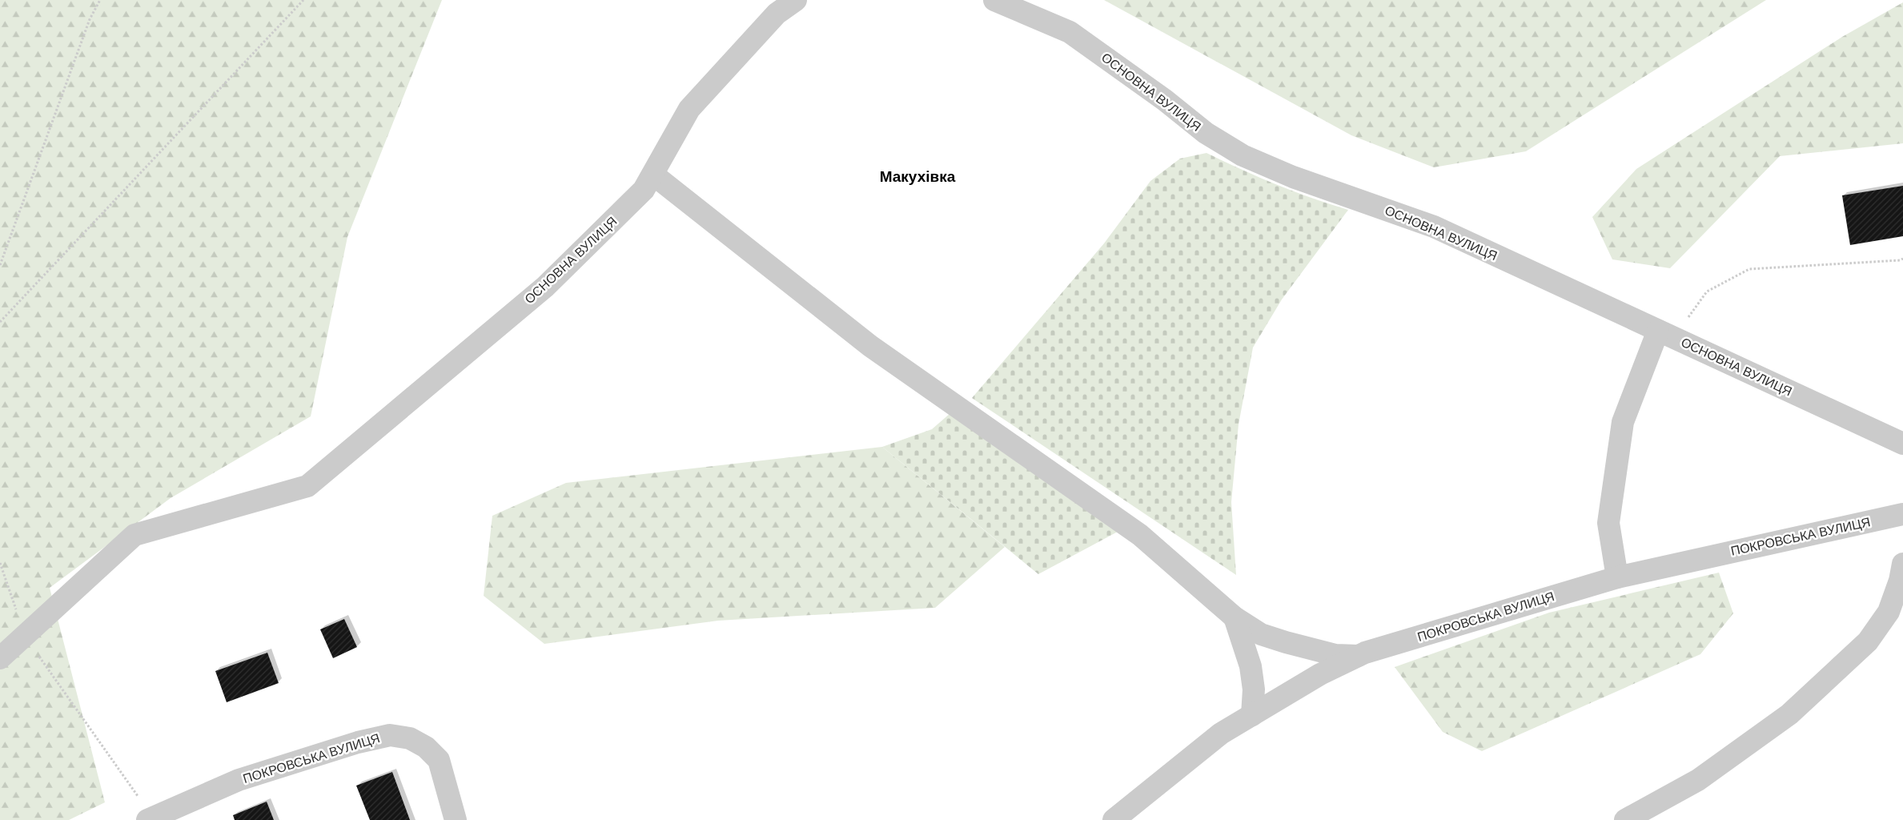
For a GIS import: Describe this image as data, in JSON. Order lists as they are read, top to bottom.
{
  "streets": {
    "street": ["ОСНОВНА ВУЛИЦЯ", "ПОКРОВСЬКА ВУЛИЦЯ"]
  },
  "districts": ["Макухівка"]
}
